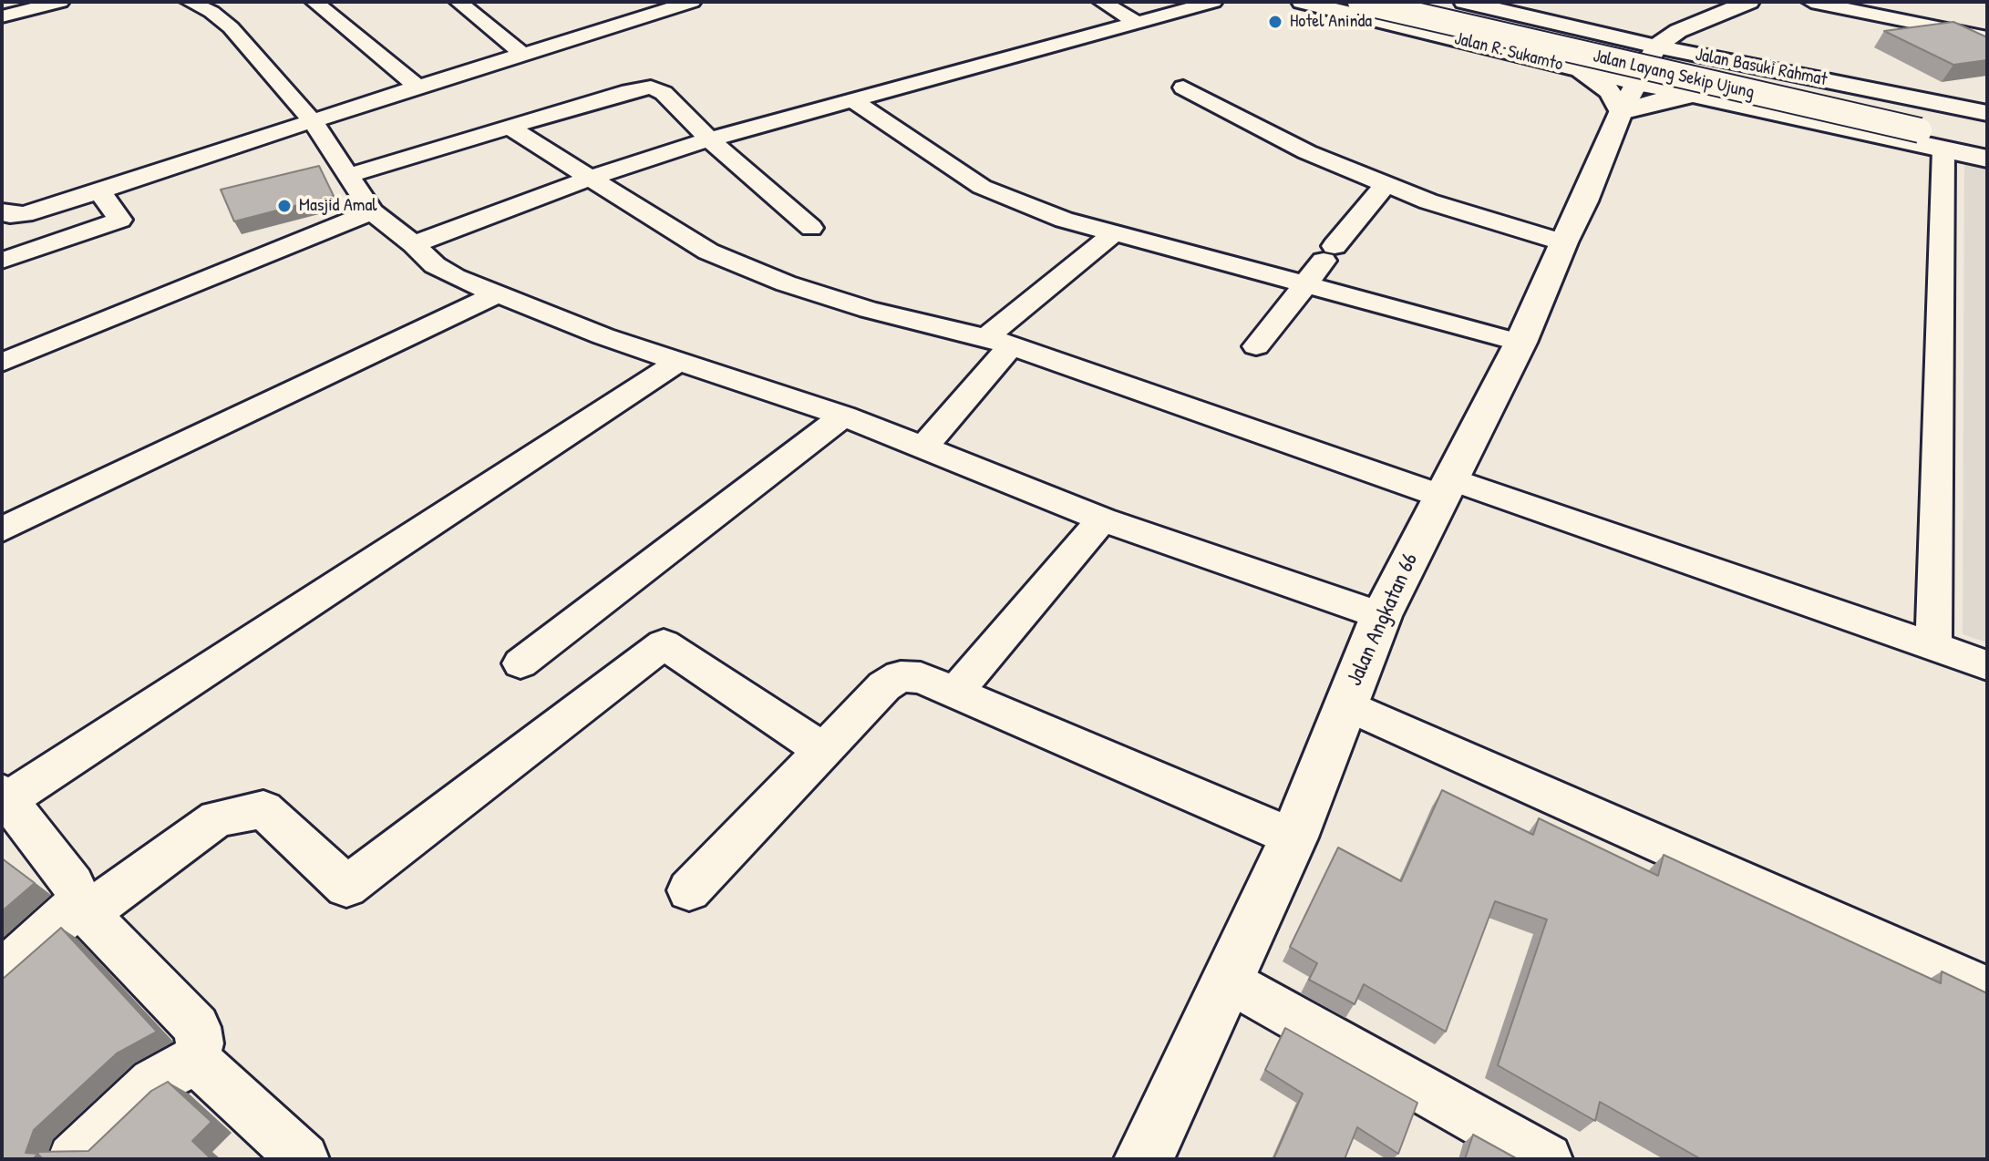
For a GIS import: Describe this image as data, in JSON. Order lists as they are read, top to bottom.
{
  "streets": {
    "main road": [
      "Jalan R. Sukamto",
      "Jalan Basuki Rahmat",
      "Jalan Layang Sekip Ujung",
      "Jalan Angkatan 66"
    ]
  },
  "crossings": [
    ["Jalan R. Sukamto", "Jalan Basuki Rahmat"],
    ["Jalan R. Sukamto", "Jalan Angkatan 66"],
    ["Jalan Basuki Rahmat", "Jalan Angkatan 66"]
  ],
  "places": ["Hotel Aninda", "Masjid Amal"]
}
